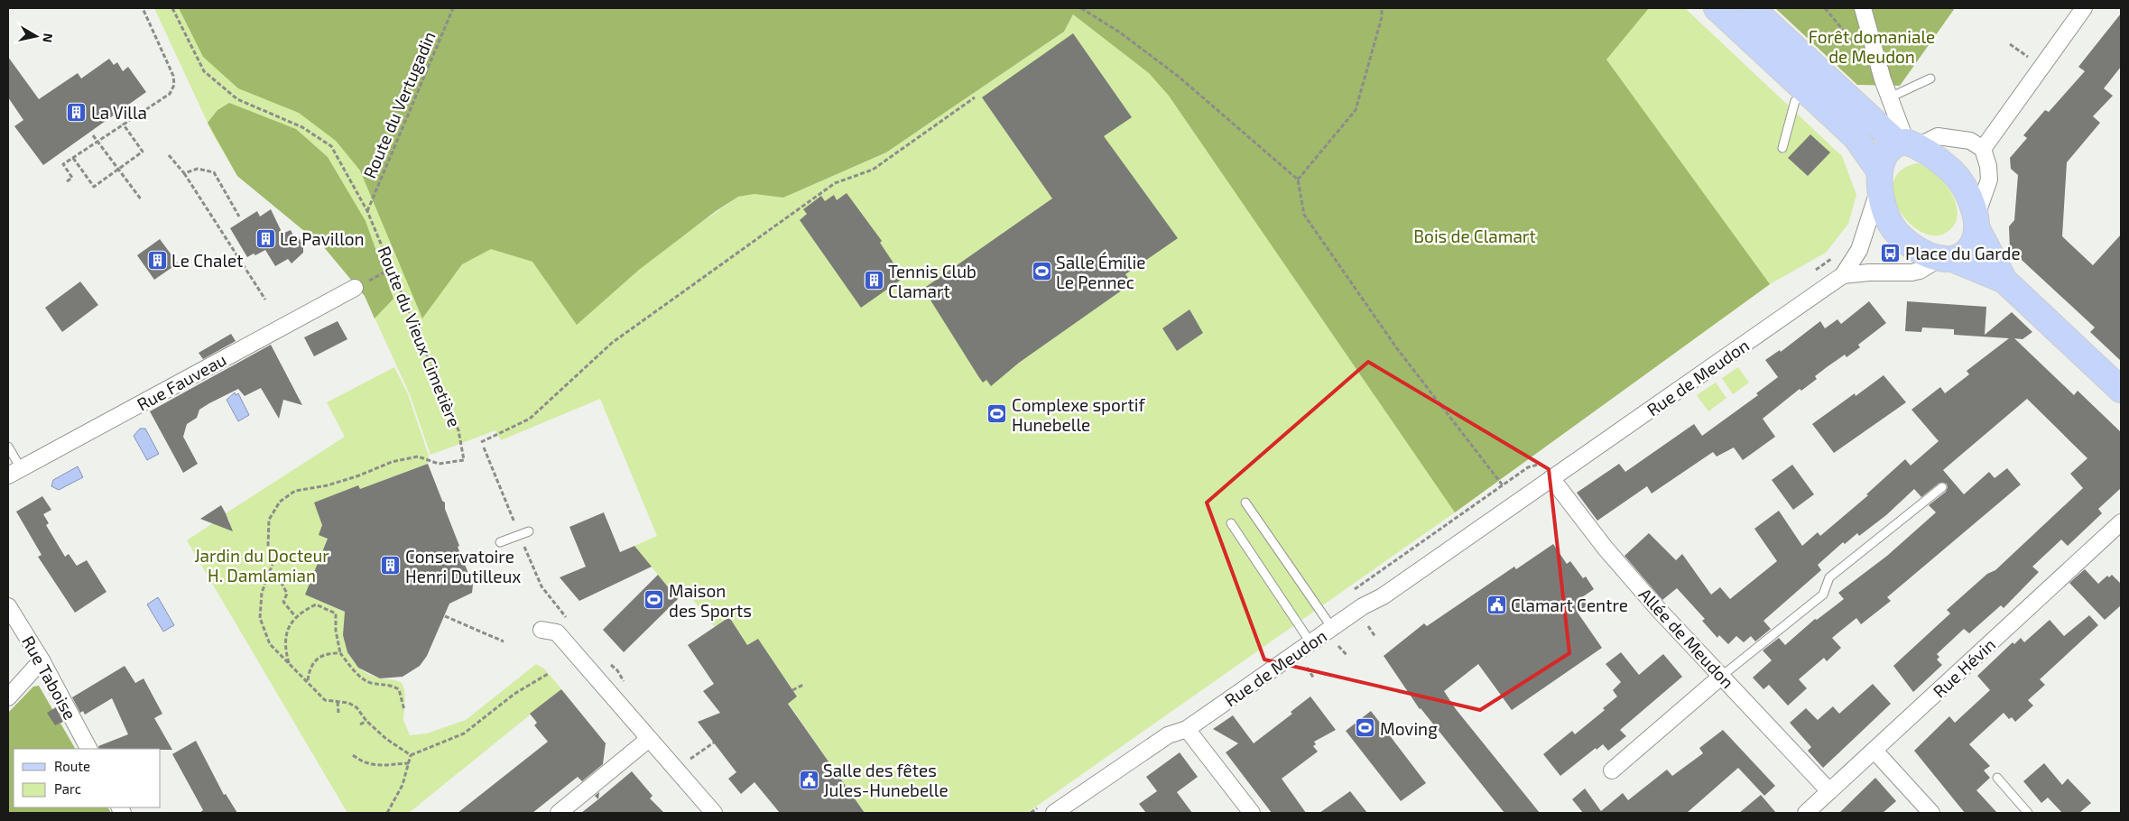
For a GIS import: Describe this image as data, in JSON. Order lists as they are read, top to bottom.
{
  "streets": {
    "street": [
      "Rue de Meudon",
      "Rue Fauveau",
      "Allée de Meudon",
      "Rue Hévin",
      "Rue Taboise"
    ],
    "path": ["Route du Vertugadin", "Route du Vieux Cimetière"]
  },
  "crossings": [
    ["Route du Vertugadin", "Route du Vieux Cimetière"],
    ["Rue de Meudon", "Allée de Meudon"],
    ["Allée de Meudon", "Rue Hévin"]
  ],
  "parks": ["Forêt domaniale de Meudon", "Bois de Clamart", "Jardin du Docteur H. Damlamian"],
  "places": {
    "building": [
      "La Villa",
      "Le Pavillon",
      "Le Chalet",
      "Tennis Club Clamart",
      "Conservatoire Henri Dutilleux"
    ],
    "bus stop": ["Place du Garde"],
    "sports": [
      "Salle Émilie Le Pennec",
      "Complexe sportif Hunebelle",
      "Maison des Sports",
      "Moving"
    ],
    "public building": ["Clamart Centre", "Salle des fêtes Jules-Hunebelle"]
  },
  "legend": ["Route", "Parc"],
  "north": "right"
}
